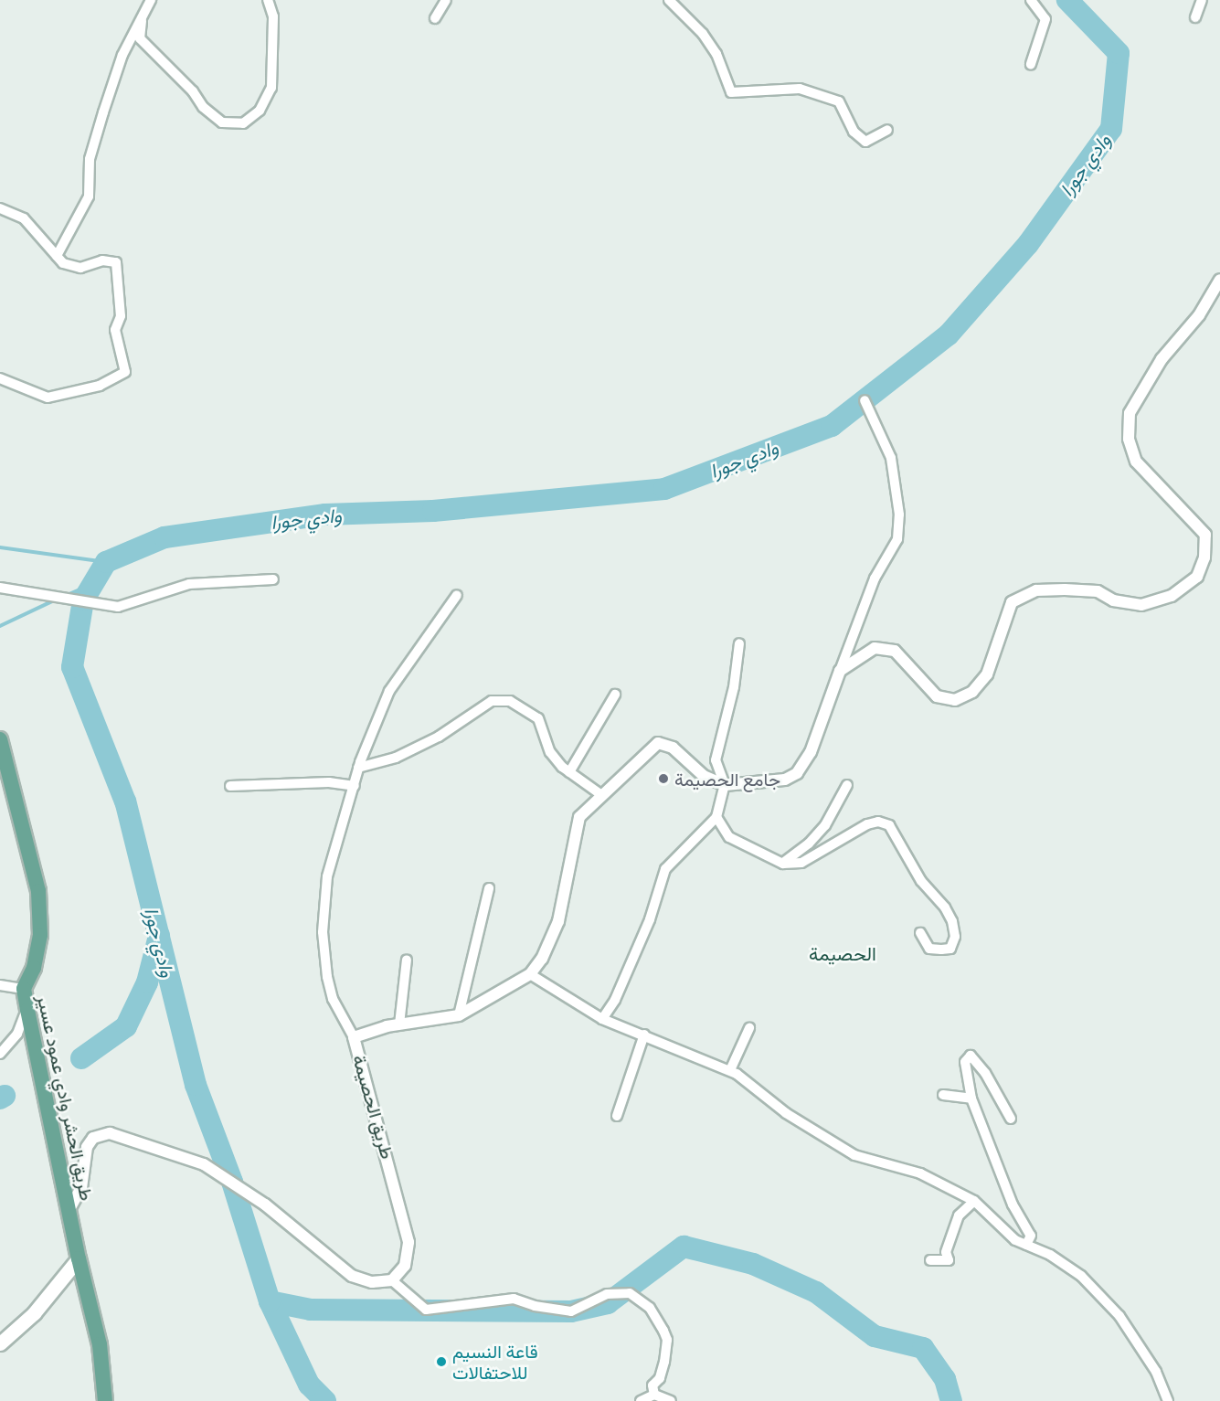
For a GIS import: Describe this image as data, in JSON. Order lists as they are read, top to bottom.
{
  "streets": {
    "main road": ["طريق الحشر وادي عمود عسير"],
    "street": ["طريق الحصيمة"]
  },
  "districts": ["الحصيمة"],
  "water": ["وادي جورا"],
  "places": ["جامع الحصيمة", "قاعة النسيم للاحتفالات"]
}
